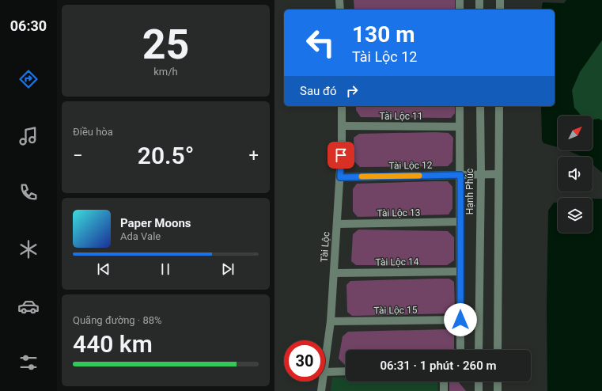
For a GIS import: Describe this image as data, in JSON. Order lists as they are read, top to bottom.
{
  "streets": {
    "street": [
      "Tài Lộc 11",
      "Tài Lộc 12",
      "Hạnh Phúc",
      "Tài Lộc 13",
      "Tài Lộc",
      "Tài Lộc 14",
      "Tài Lộc 15"
    ]
  },
  "crossings": [
    ["Tài Lộc 11", "Tài Lộc"],
    ["Tài Lộc 12", "Hạnh Phúc"],
    ["Tài Lộc 12", "Tài Lộc"],
    ["Tài Lộc 13", "Tài Lộc"],
    ["Tài Lộc", "Tài Lộc 14"],
    ["Tài Lộc", "Tài Lộc 15"]
  ],
  "north": "top right",
  "page": {
    "tabs": "06:30",
    "tile": [
      ["25", "km/h"],
      "Điều hòa",
      ["Quãng đường · 88%", "440 km"]
    ],
    "turn": ["130 m", "Tài Lộc 12"],
    "then": "Sau đó",
    "heat": ["−", "20.5°", "+"],
    "song": ["Paper Moons", "Ada Vale"],
    "limit": "30",
    "trip": "06:31 · 1 phút · 260 m"
  }
}
